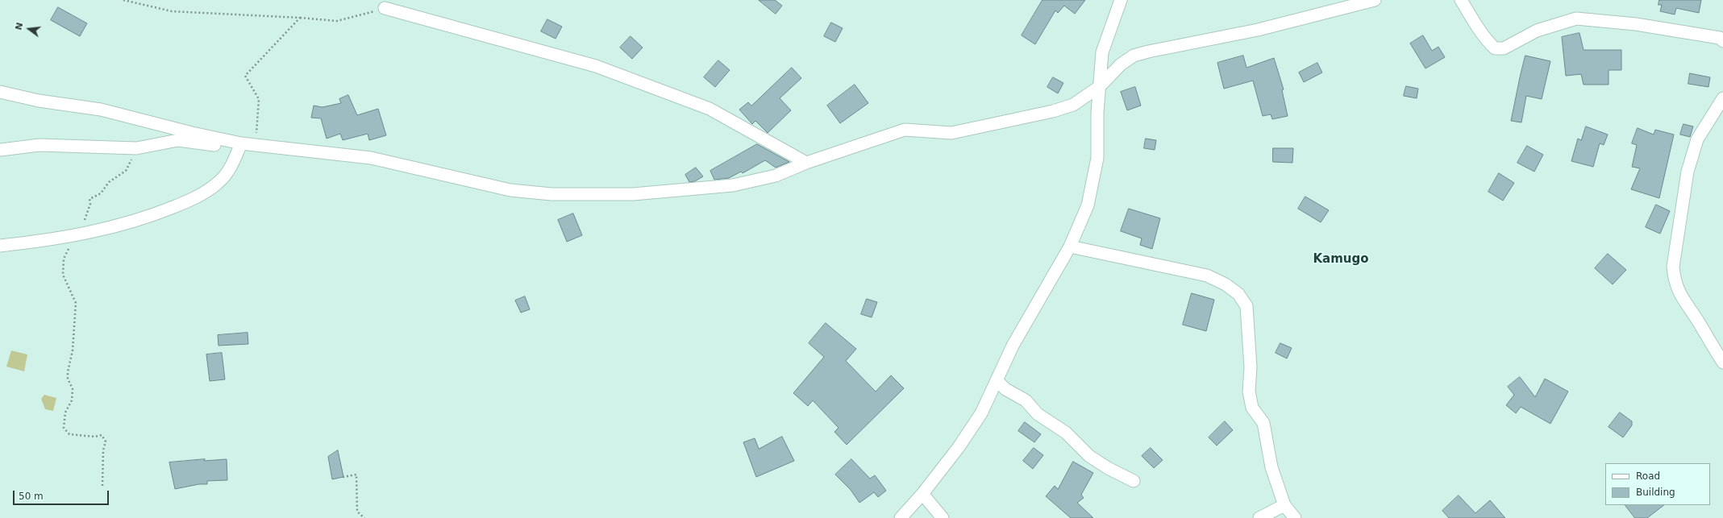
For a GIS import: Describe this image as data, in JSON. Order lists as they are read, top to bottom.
{
  "districts": ["Kamugo"],
  "legend": ["Road", "Building"],
  "scale_bar": "50 m",
  "north": "left"
}
